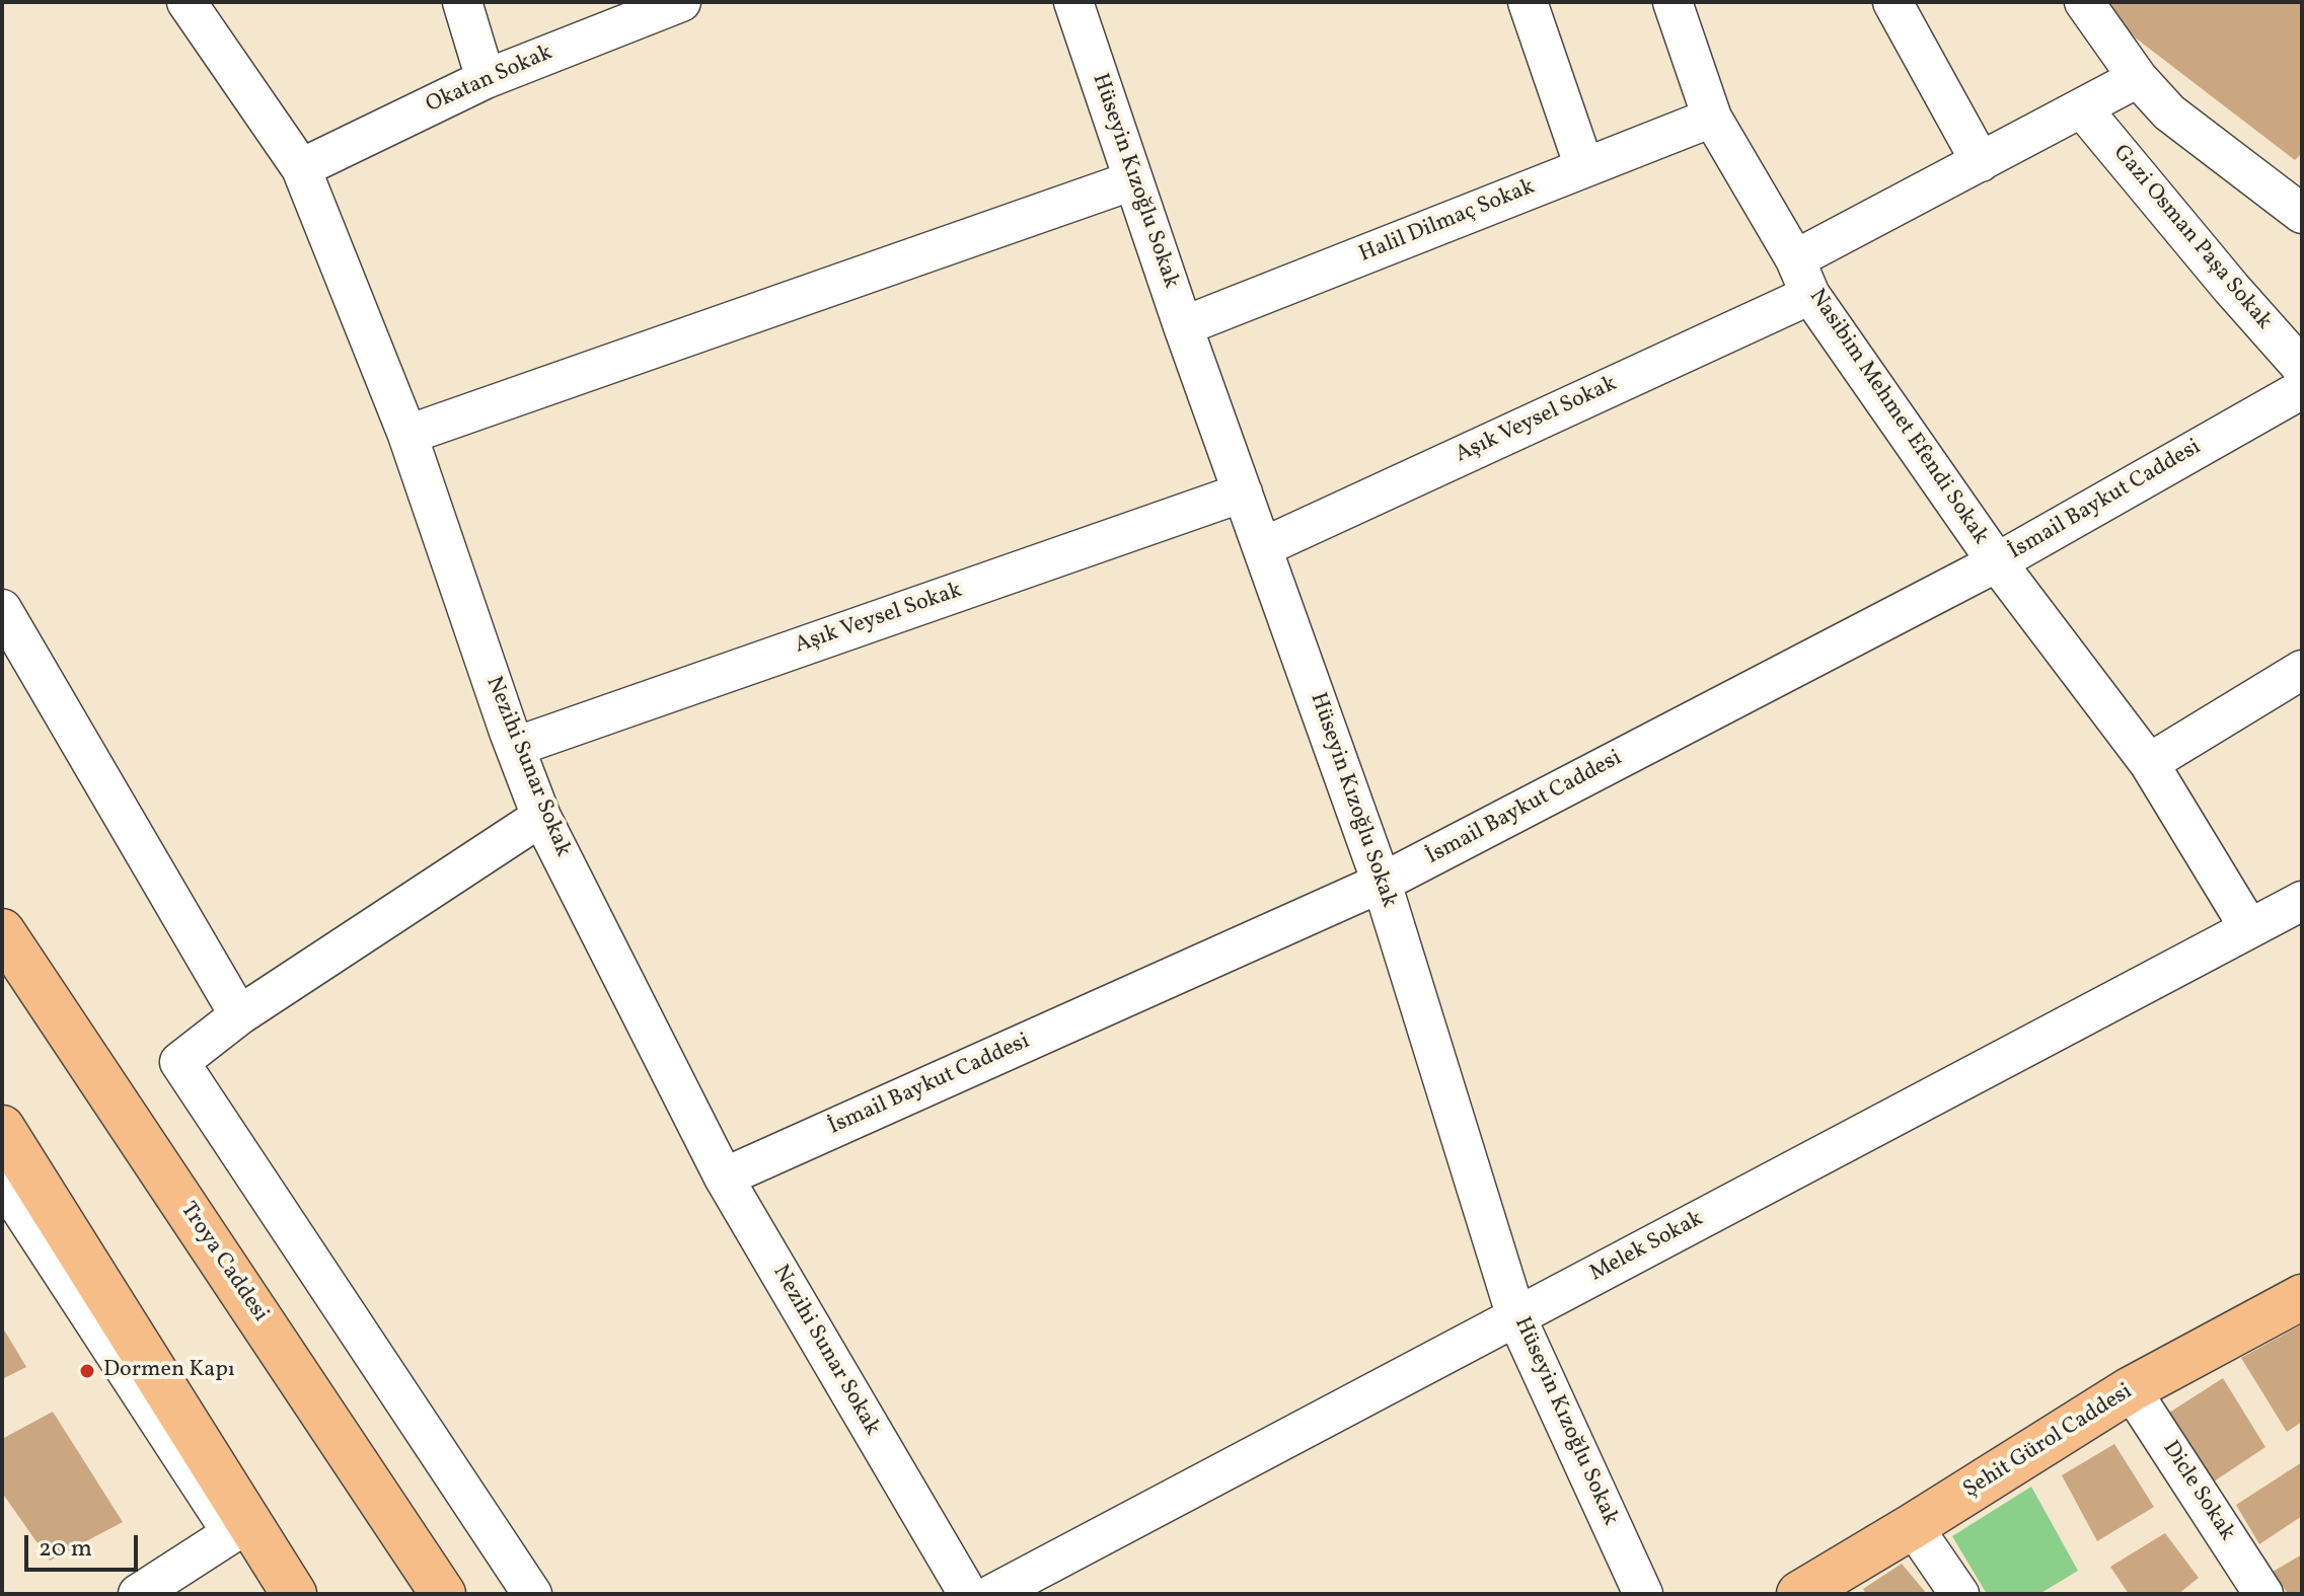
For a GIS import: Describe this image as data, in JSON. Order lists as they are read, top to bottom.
{
  "streets": {
    "main road": ["Troya Caddesi", "Şehit Gürol Caddesi"],
    "street": [
      "Okatan Sokak",
      "Hüseyin Kızoğlu Sokak",
      "Halil Dilmaç Sokak",
      "Gazi Osman Paşa Sokak",
      "Nasibim Mehmet Efendi Sokak",
      "Aşık Veysel Sokak",
      "İsmail Baykut Caddesi",
      "Nezihi Sunar Sokak",
      "Melek Sokak",
      "Dicle Sokak"
    ]
  },
  "crossings": [
    ["Okatan Sokak", "Nezihi Sunar Sokak"],
    ["Hüseyin Kızoğlu Sokak", "Halil Dilmaç Sokak"],
    ["Hüseyin Kızoğlu Sokak", "Aşık Veysel Sokak"],
    ["Hüseyin Kızoğlu Sokak", "İsmail Baykut Caddesi"],
    ["Hüseyin Kızoğlu Sokak", "Melek Sokak"],
    ["Halil Dilmaç Sokak", "Nasibim Mehmet Efendi Sokak"],
    ["Nasibim Mehmet Efendi Sokak", "Aşık Veysel Sokak"],
    ["Nasibim Mehmet Efendi Sokak", "İsmail Baykut Caddesi"],
    ["Nasibim Mehmet Efendi Sokak", "Melek Sokak"],
    ["Aşık Veysel Sokak", "Nezihi Sunar Sokak"],
    ["İsmail Baykut Caddesi", "Nezihi Sunar Sokak"],
    ["Şehit Gürol Caddesi", "Dicle Sokak"]
  ],
  "places": ["Dormen Kapı"],
  "scale_bar": "20 m"
}
